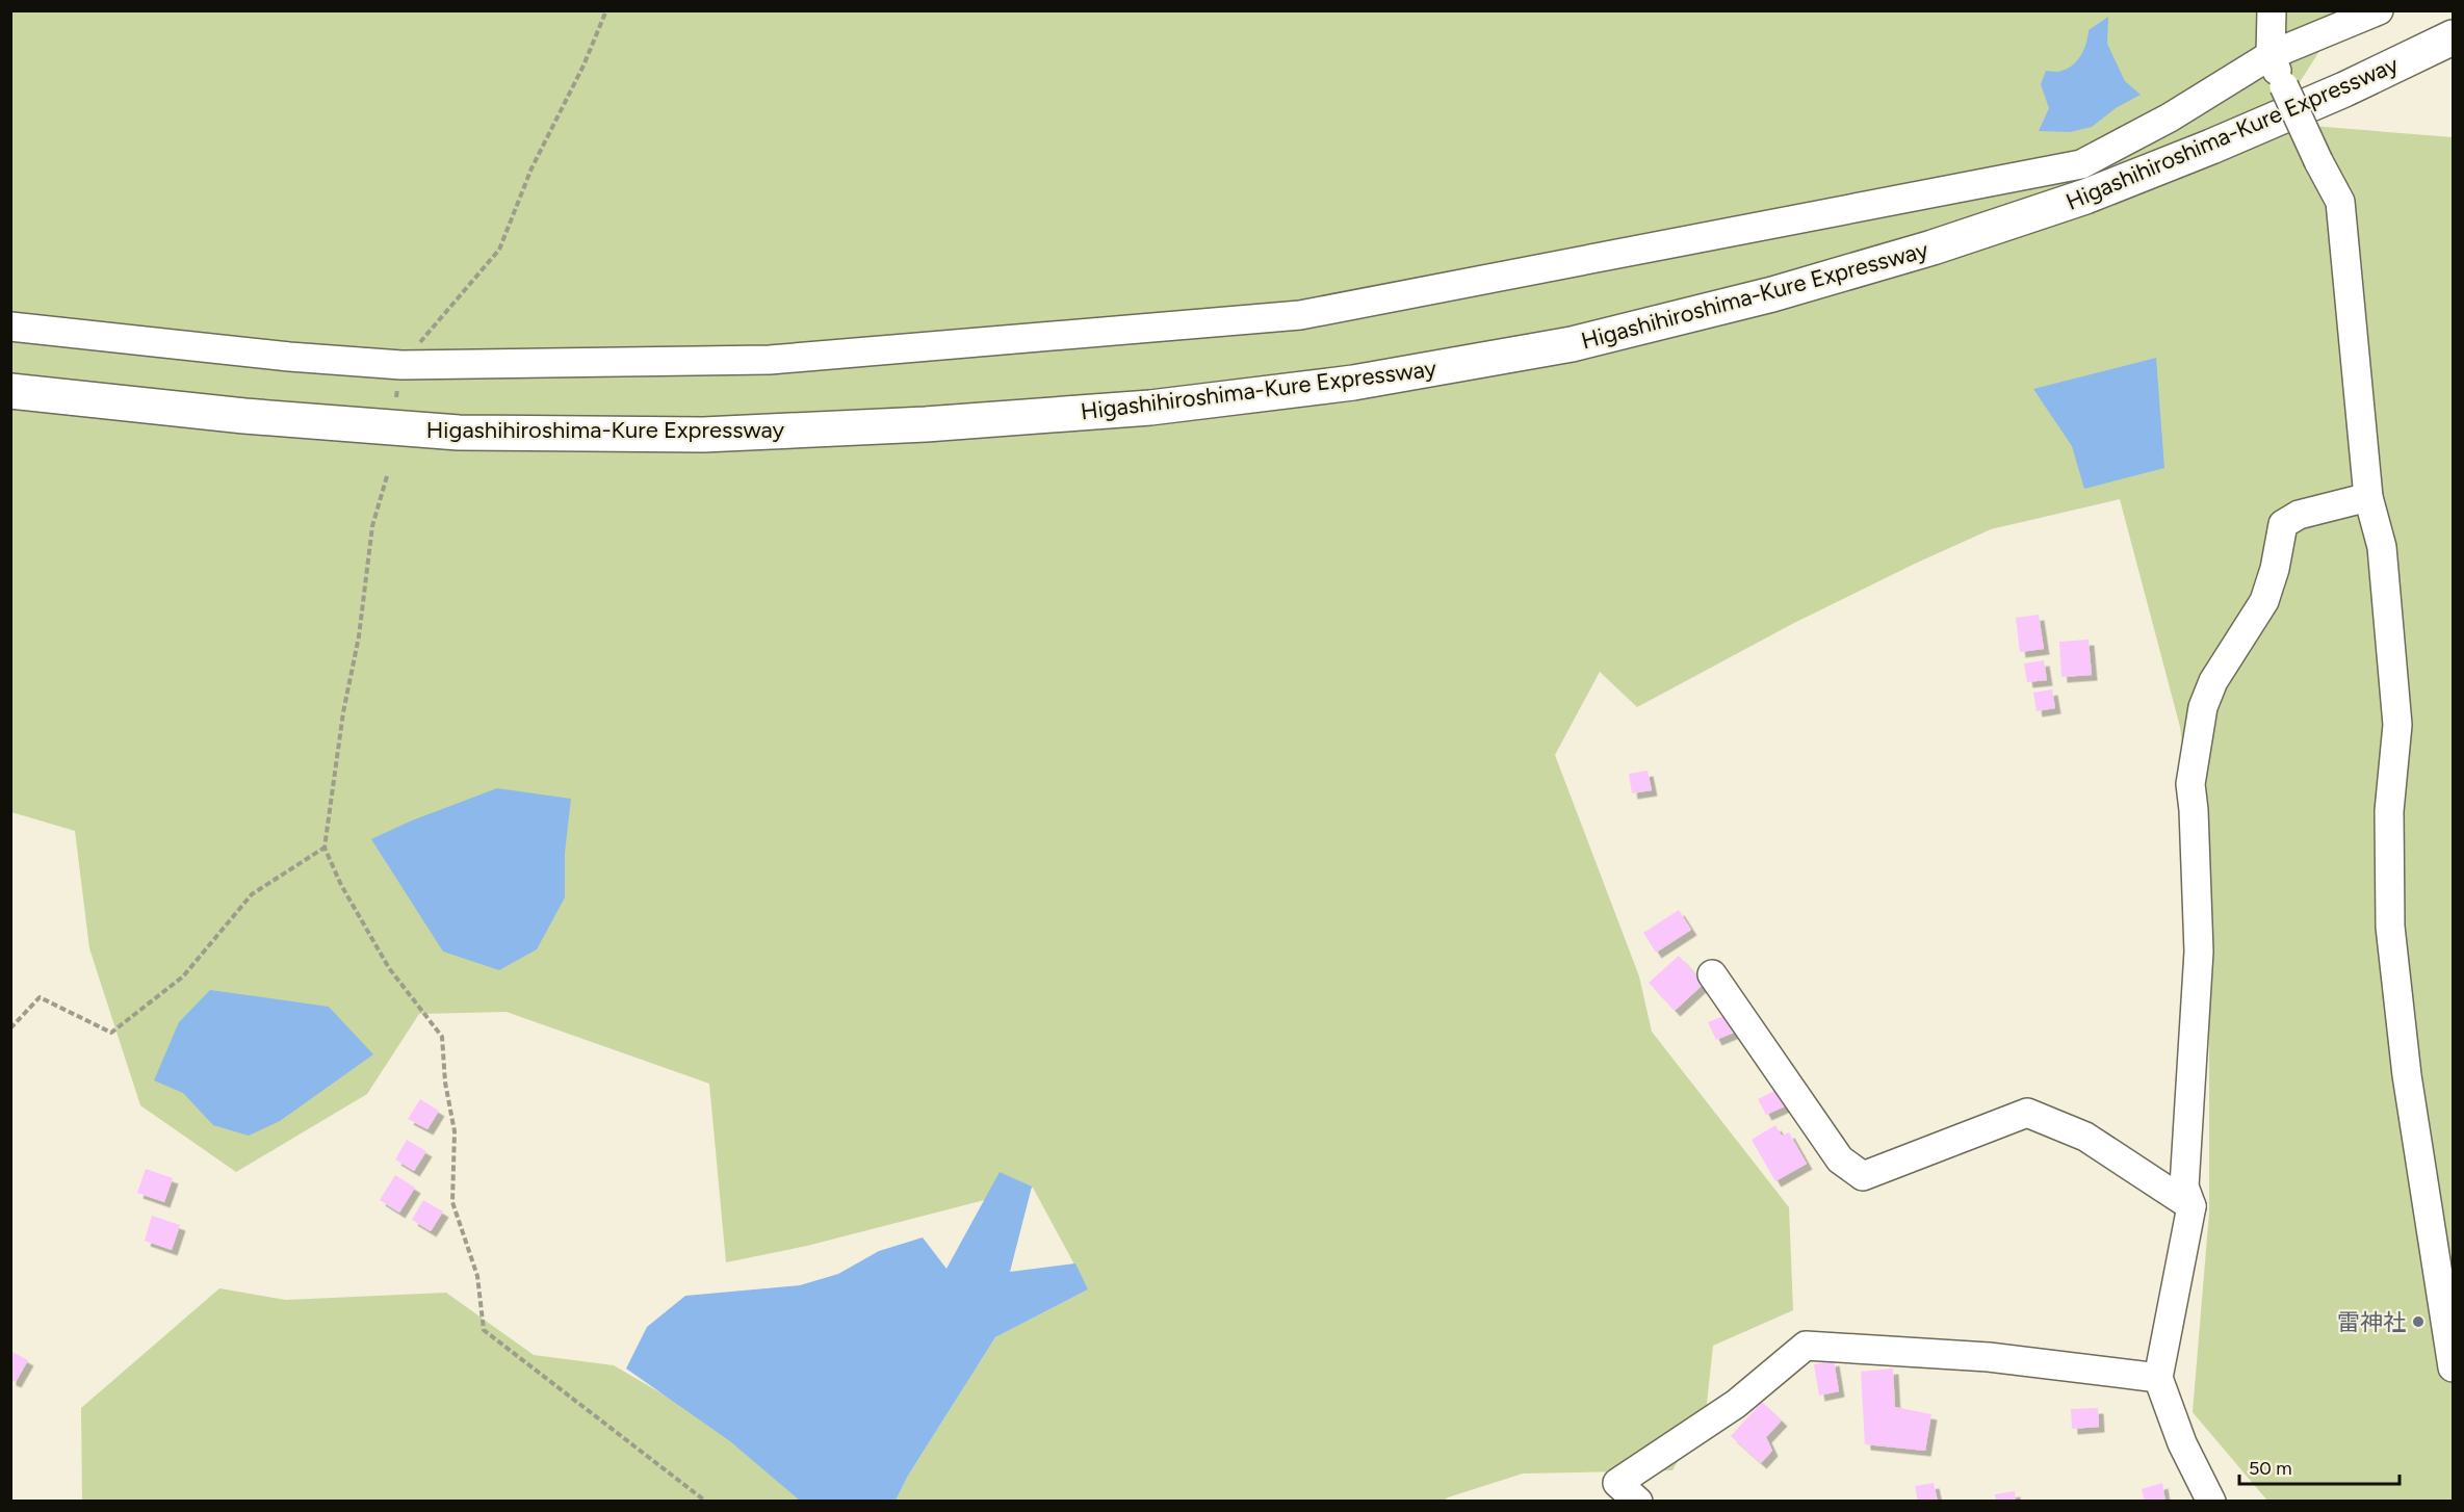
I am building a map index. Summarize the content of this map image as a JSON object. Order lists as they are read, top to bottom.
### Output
{
  "streets": {
    "highway": ["Higashihiroshima-Kure Expressway"]
  },
  "places": ["雷神社"],
  "scale_bar": "50 m"
}
